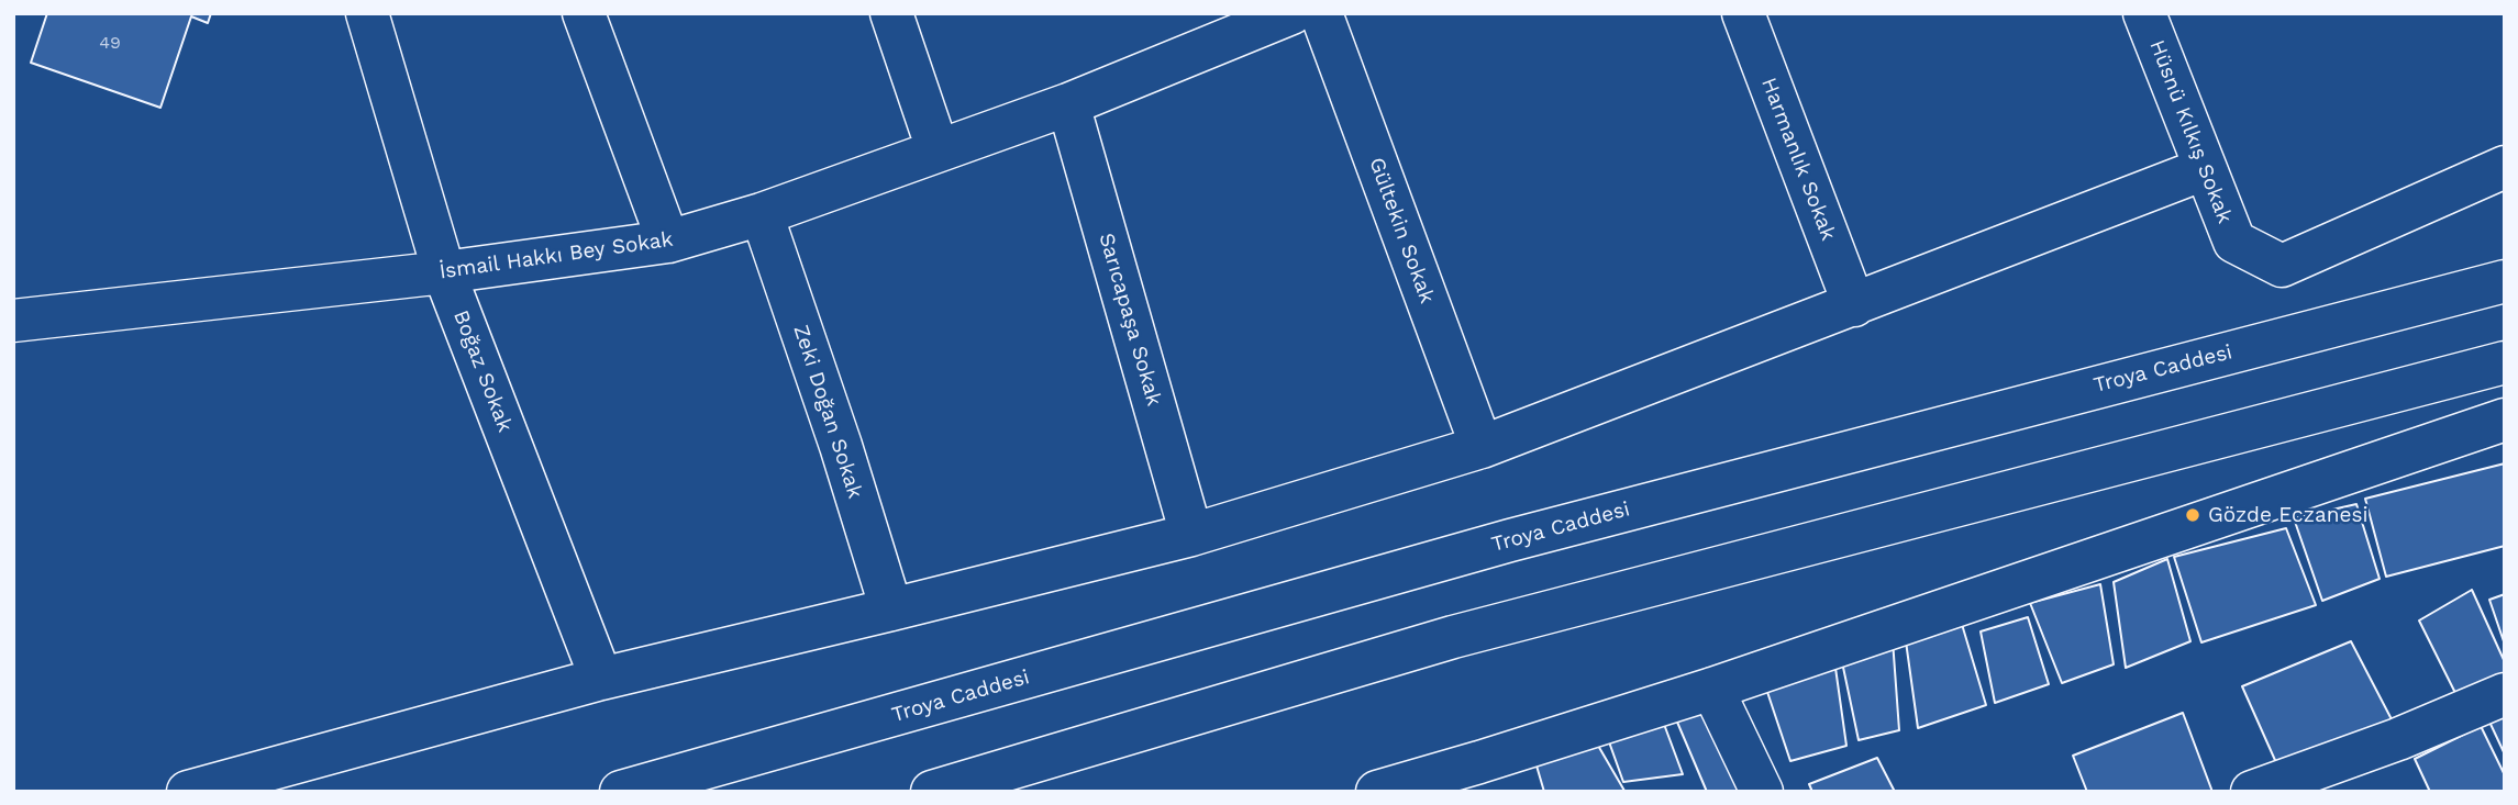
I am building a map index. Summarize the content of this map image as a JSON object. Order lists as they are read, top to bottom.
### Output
{
  "streets": {
    "street": [
      "Hüsnü Kılkış Sokak",
      "Harmanlık Sokak",
      "Gültekin Sokak",
      "İsmail Hakkı Bey Sokak",
      "Sarıcapaşa Sokak",
      "Troya Caddesi",
      "Boğaz Sokak",
      "Zeki Doğan Sokak"
    ]
  },
  "crossings": [
    ["İsmail Hakkı Bey Sokak", "Sarıcapaşa Sokak"],
    ["İsmail Hakkı Bey Sokak", "Boğaz Sokak"],
    ["İsmail Hakkı Bey Sokak", "Zeki Doğan Sokak"]
  ],
  "places": ["Gözde Eczanesi"],
  "house_numbers": ["49"]
}
